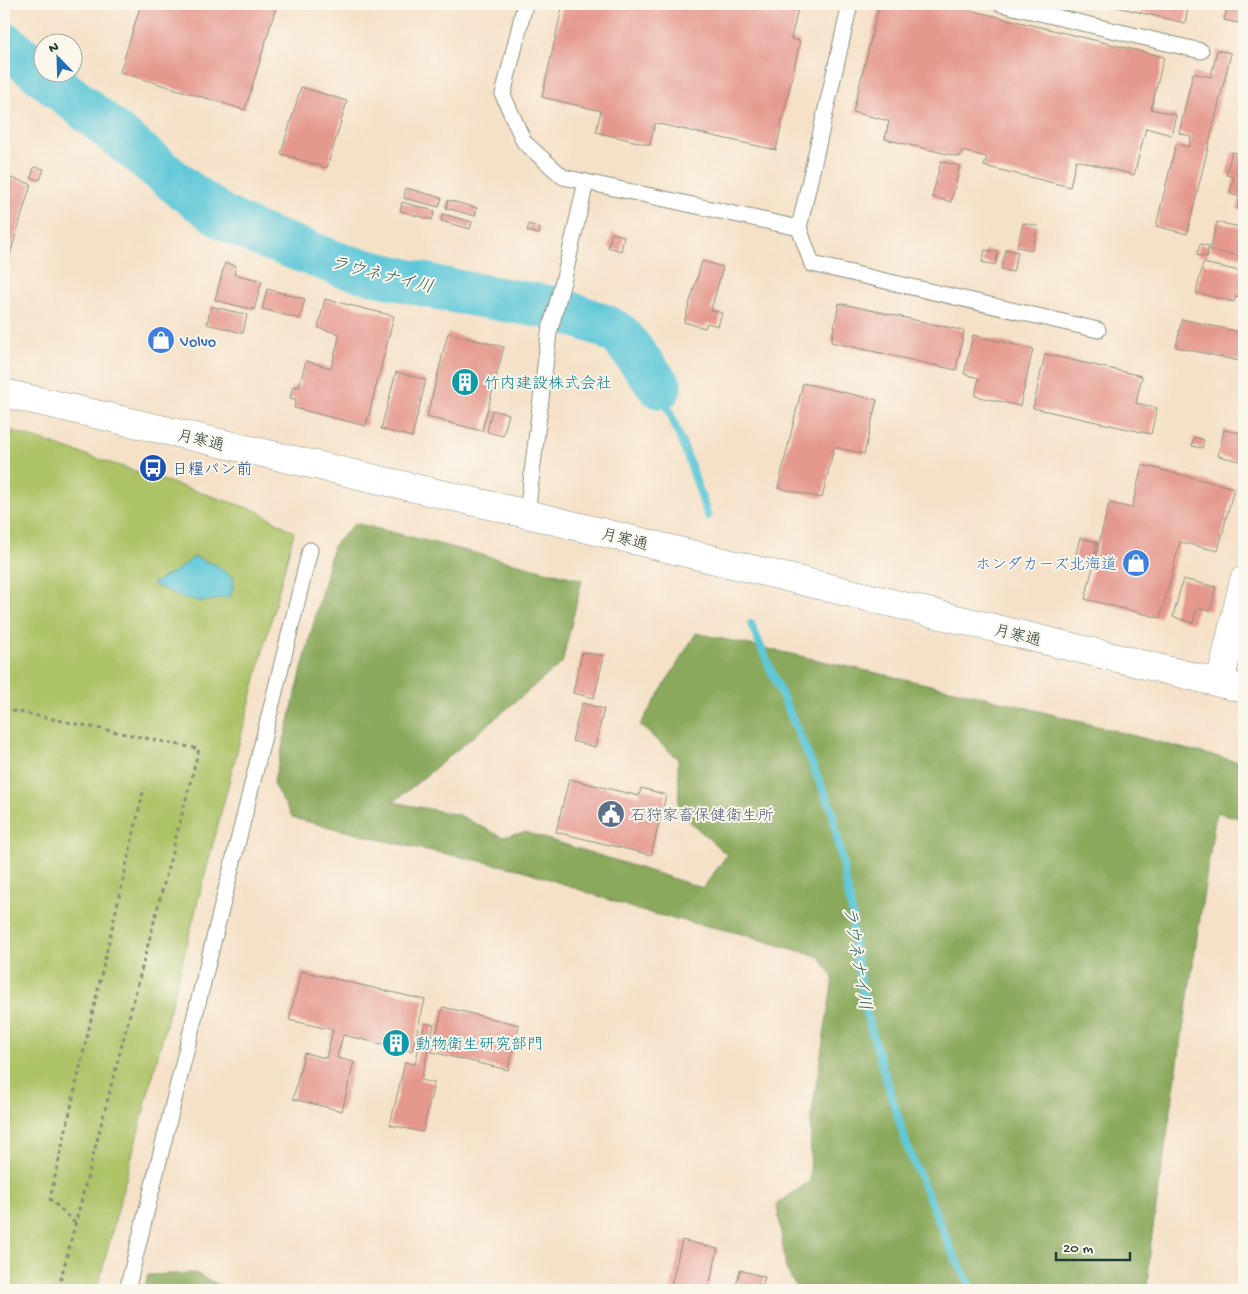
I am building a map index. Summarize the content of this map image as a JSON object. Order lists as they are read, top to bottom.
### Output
{
  "streets": {
    "main road": ["月寒通"]
  },
  "water": ["ラウネナイ川"],
  "places": {
    "shop": ["Volvo", "ホンダカーズ北海道"],
    "building": ["竹内建設株式会社", "動物衛生研究部門"],
    "bus stop": ["日糧パン前"],
    "public building": ["石狩家畜保健衛生所"]
  },
  "scale_bar": "20 m",
  "north": "top left"
}
